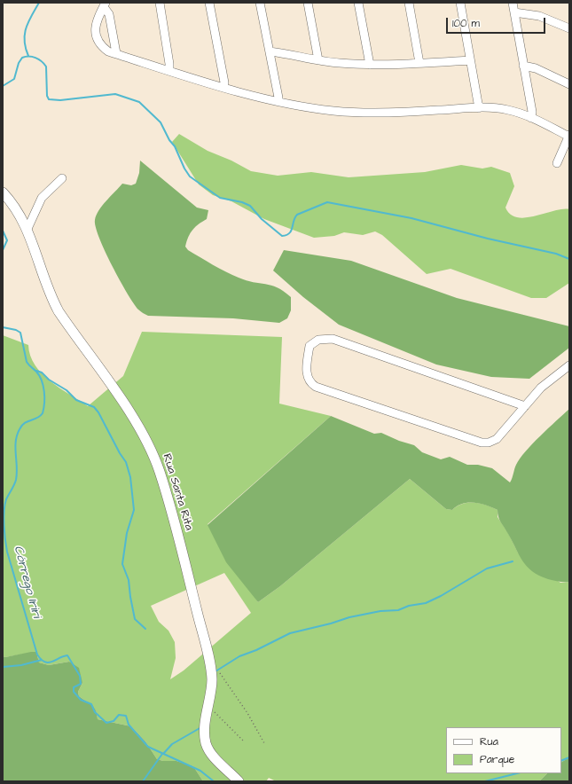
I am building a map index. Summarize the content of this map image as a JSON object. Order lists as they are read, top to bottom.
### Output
{
  "streets": {
    "street": ["Rua Santa Rita"]
  },
  "water": ["Córrego Iriri"],
  "legend": ["Rua", "Parque"],
  "scale_bar": "100 m"
}
